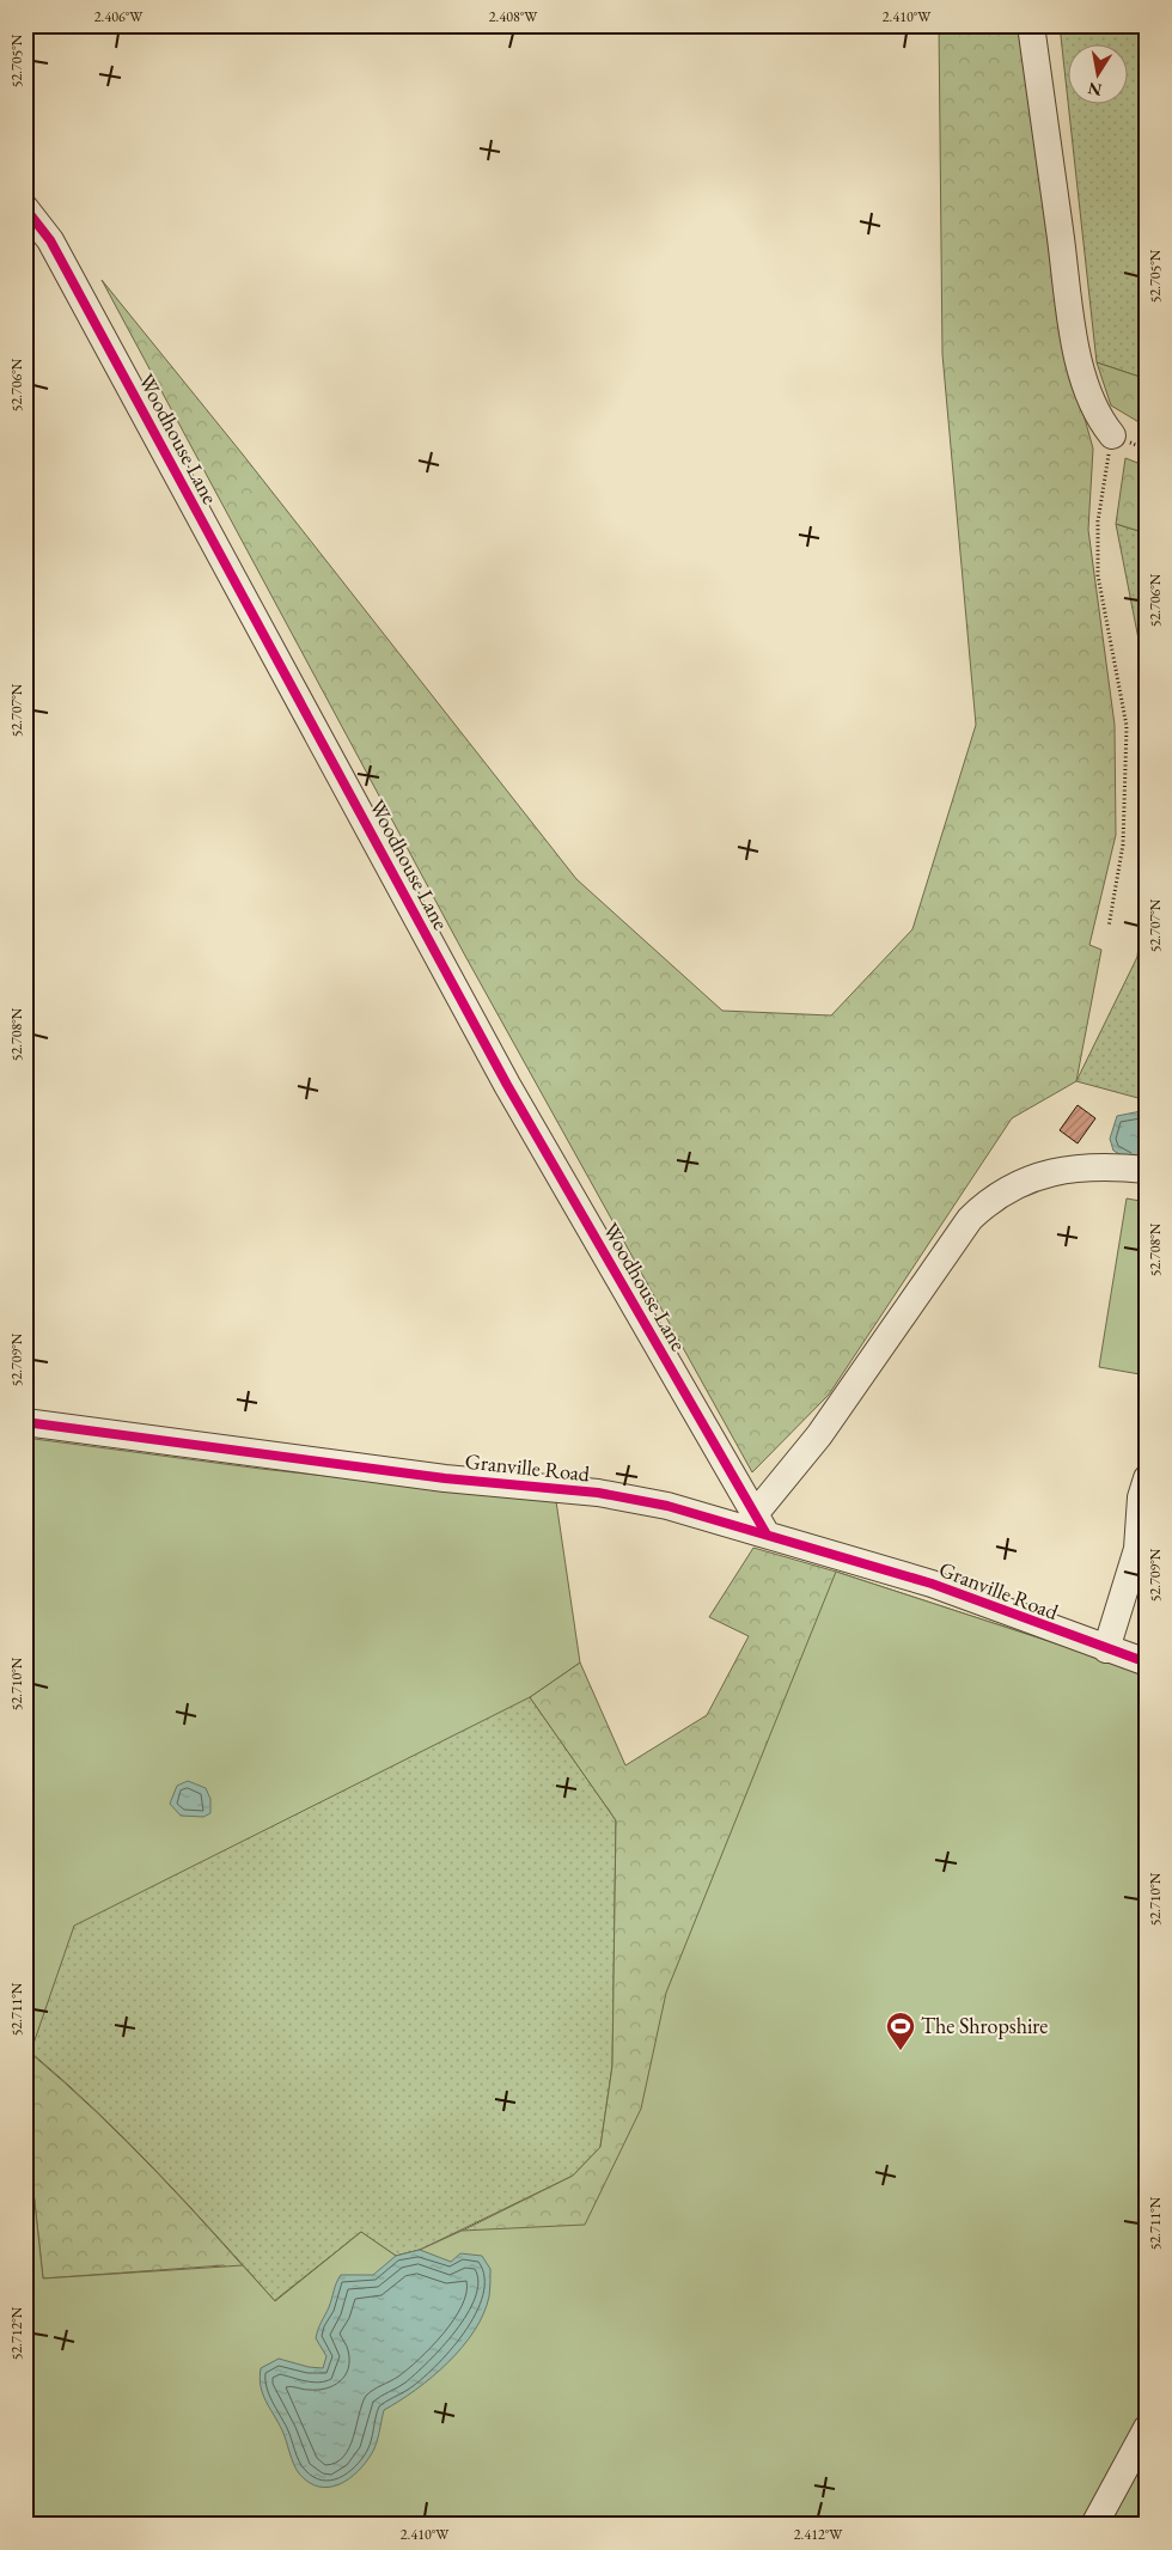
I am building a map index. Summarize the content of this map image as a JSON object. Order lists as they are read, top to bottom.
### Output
{
  "streets": {
    "street": ["Woodhouse Lane", "Granville Road"]
  },
  "crossings": [
    ["Woodhouse Lane", "Granville Road"]
  ],
  "places": {
    "sports": ["The Shropshire"]
  },
  "north": "bottom",
  "coordinates": [
    "2.406°W",
    "2.408°W",
    "2.410°W",
    "52.705°N",
    "52.706°N",
    "52.707°N",
    "52.708°N",
    "52.709°N",
    "52.710°N",
    "52.711°N",
    "52.712°N",
    "2.412°W"
  ]
}
